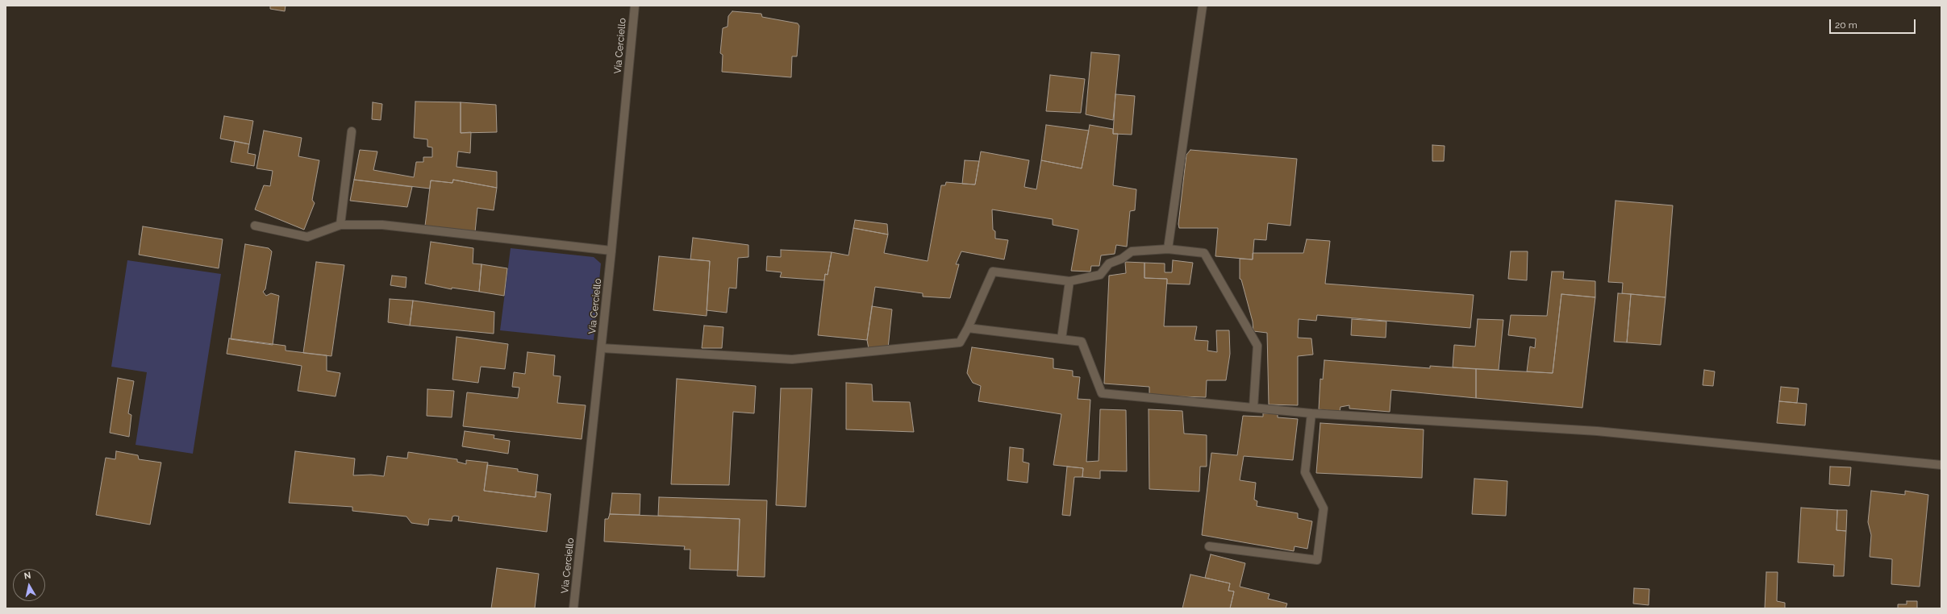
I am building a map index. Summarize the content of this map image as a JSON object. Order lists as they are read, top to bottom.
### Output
{
  "streets": {
    "street": ["Via Cerciello"]
  },
  "scale_bar": "20 m",
  "north": "top"
}
